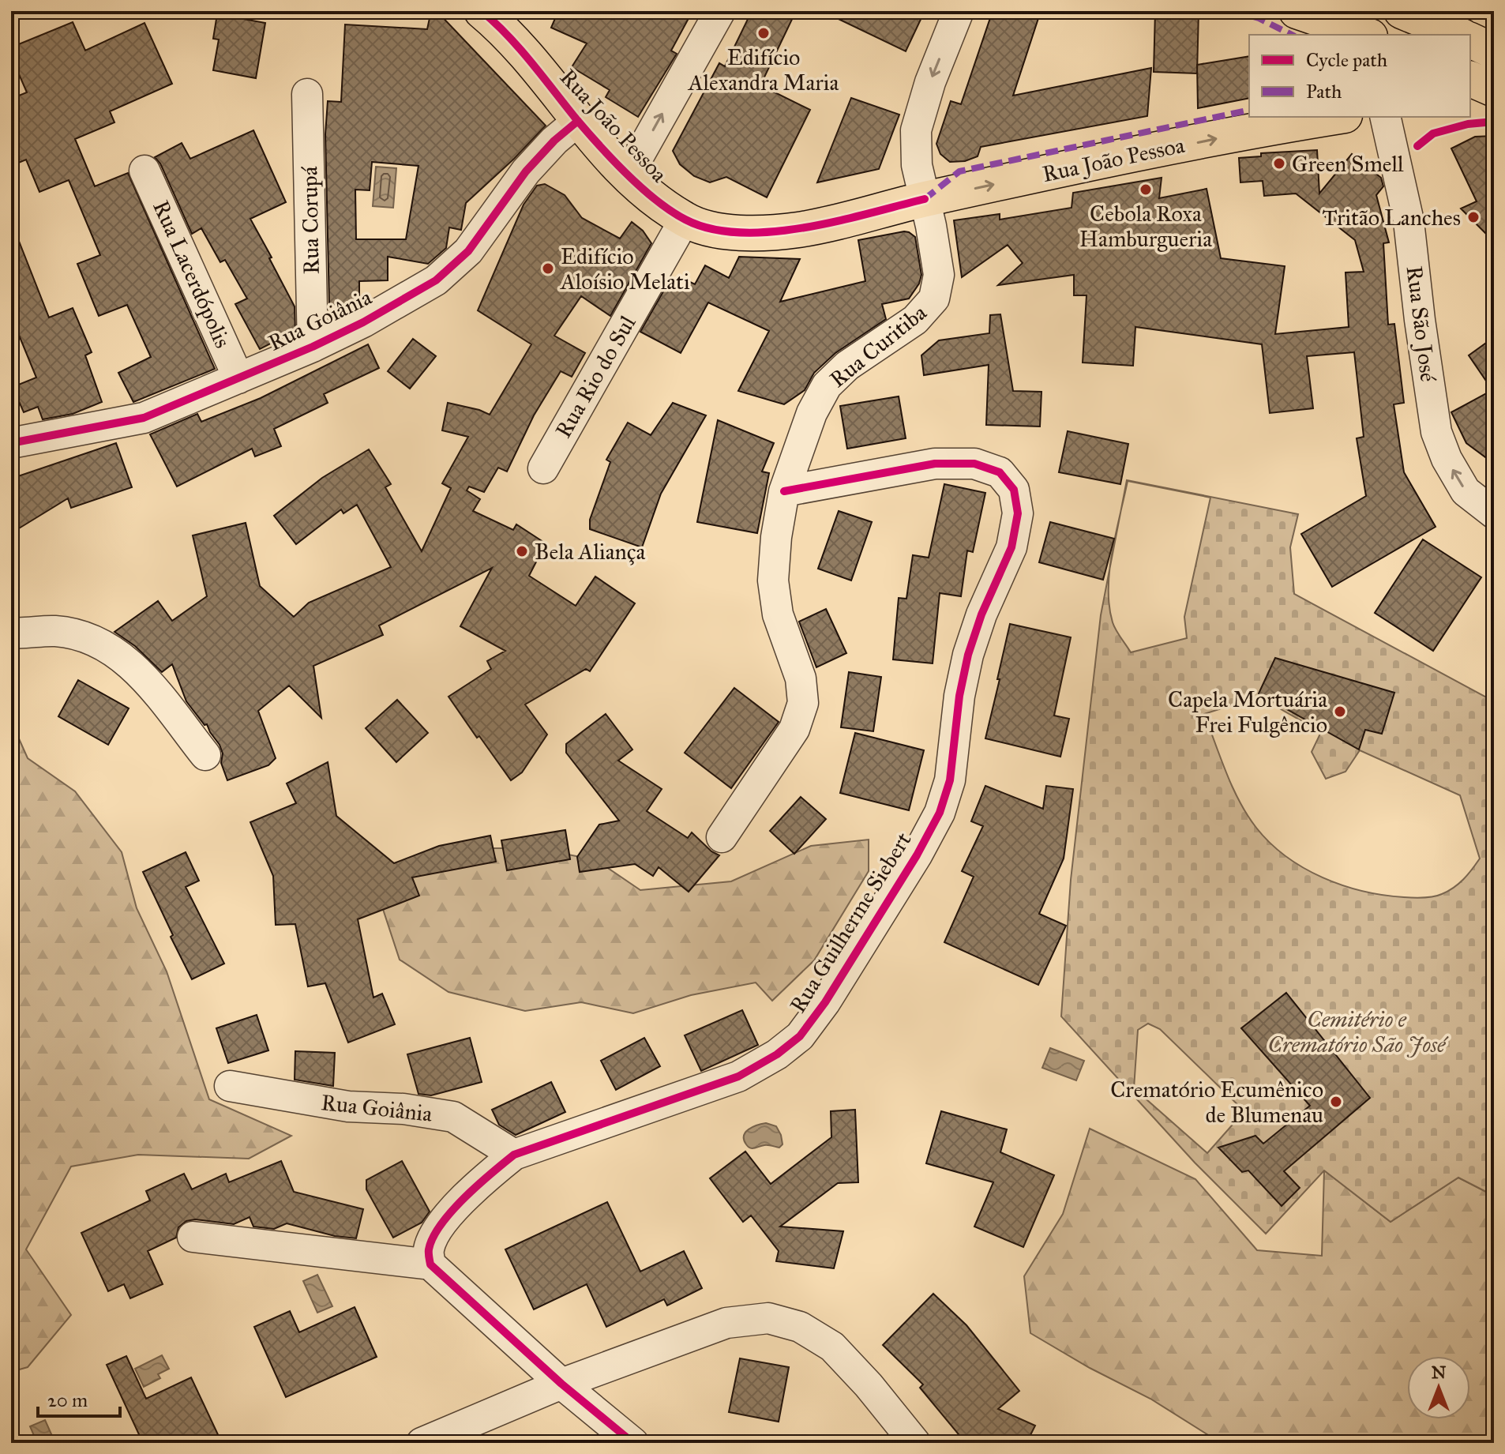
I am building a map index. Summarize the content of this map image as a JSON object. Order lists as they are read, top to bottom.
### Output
{
  "streets": {
    "main road": ["Rua João Pessoa"],
    "street": [
      "Rua Corupá",
      "Rua Lacerdópolis",
      "Rua Goiânia",
      "Rua São José",
      "Rua Curitiba",
      "Rua Rio do Sul",
      "Rua Guilherme Siebert"
    ]
  },
  "crossings": [
    ["Rua João Pessoa", "Rua Goiânia"],
    ["Rua João Pessoa", "Rua Curitiba"],
    ["Rua João Pessoa", "Rua Rio do Sul"],
    ["Rua Corupá", "Rua Goiânia"],
    ["Rua Lacerdópolis", "Rua Goiânia"],
    ["Rua Goiânia", "Rua Guilherme Siebert"],
    ["Rua Curitiba", "Rua Guilherme Siebert"]
  ],
  "one_way": ["Rua João Pessoa", "Rua São José"],
  "parks": ["Cemitério e Crematório São José"],
  "places": [
    "Edifício Alexandra Maria",
    "Green Smell",
    "Cebola Roxa Hamburgueria",
    "Tritão Lanches",
    "Edifício Aloísio Melati",
    "Bela Aliança",
    "Capela Mortuária Frei Fulgêncio",
    "Crematório Ecumênico de Blumenau"
  ],
  "legend": ["Cycle path", "Path"],
  "scale_bar": "20 m",
  "north": "top"
}
